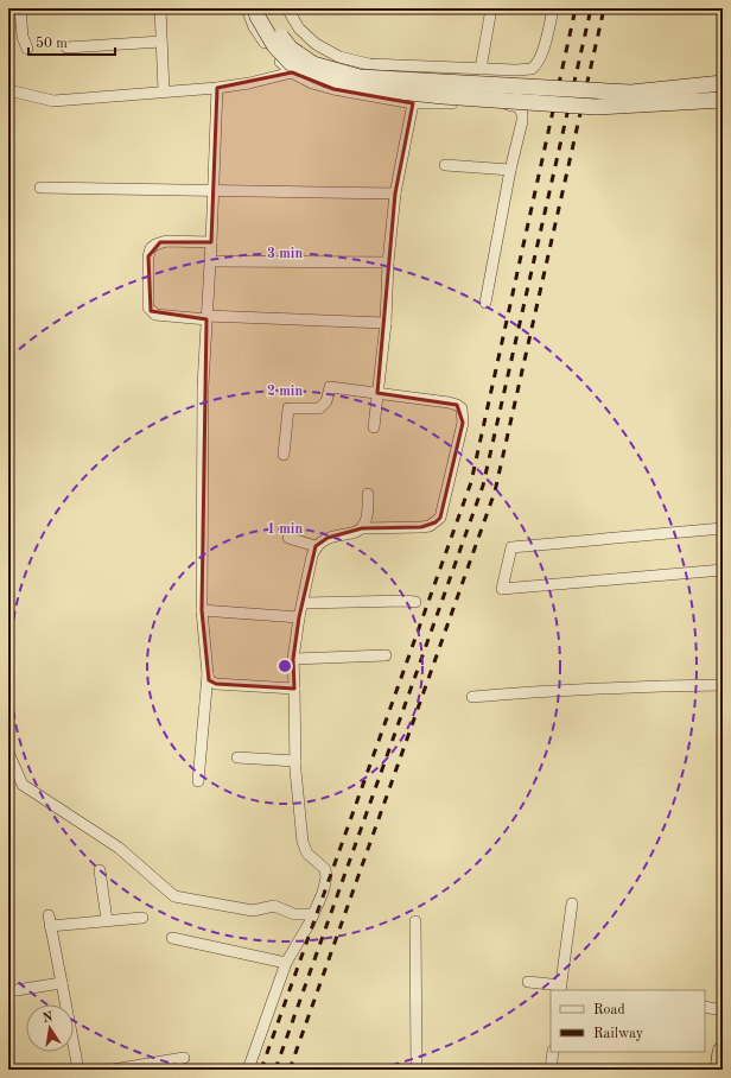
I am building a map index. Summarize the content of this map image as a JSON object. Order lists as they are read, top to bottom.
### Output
{
  "legend": ["Road", "Railway"],
  "scale_bar": "50 m",
  "north": "top",
  "rings": ["3 min", "2 min", "1 min"]
}
